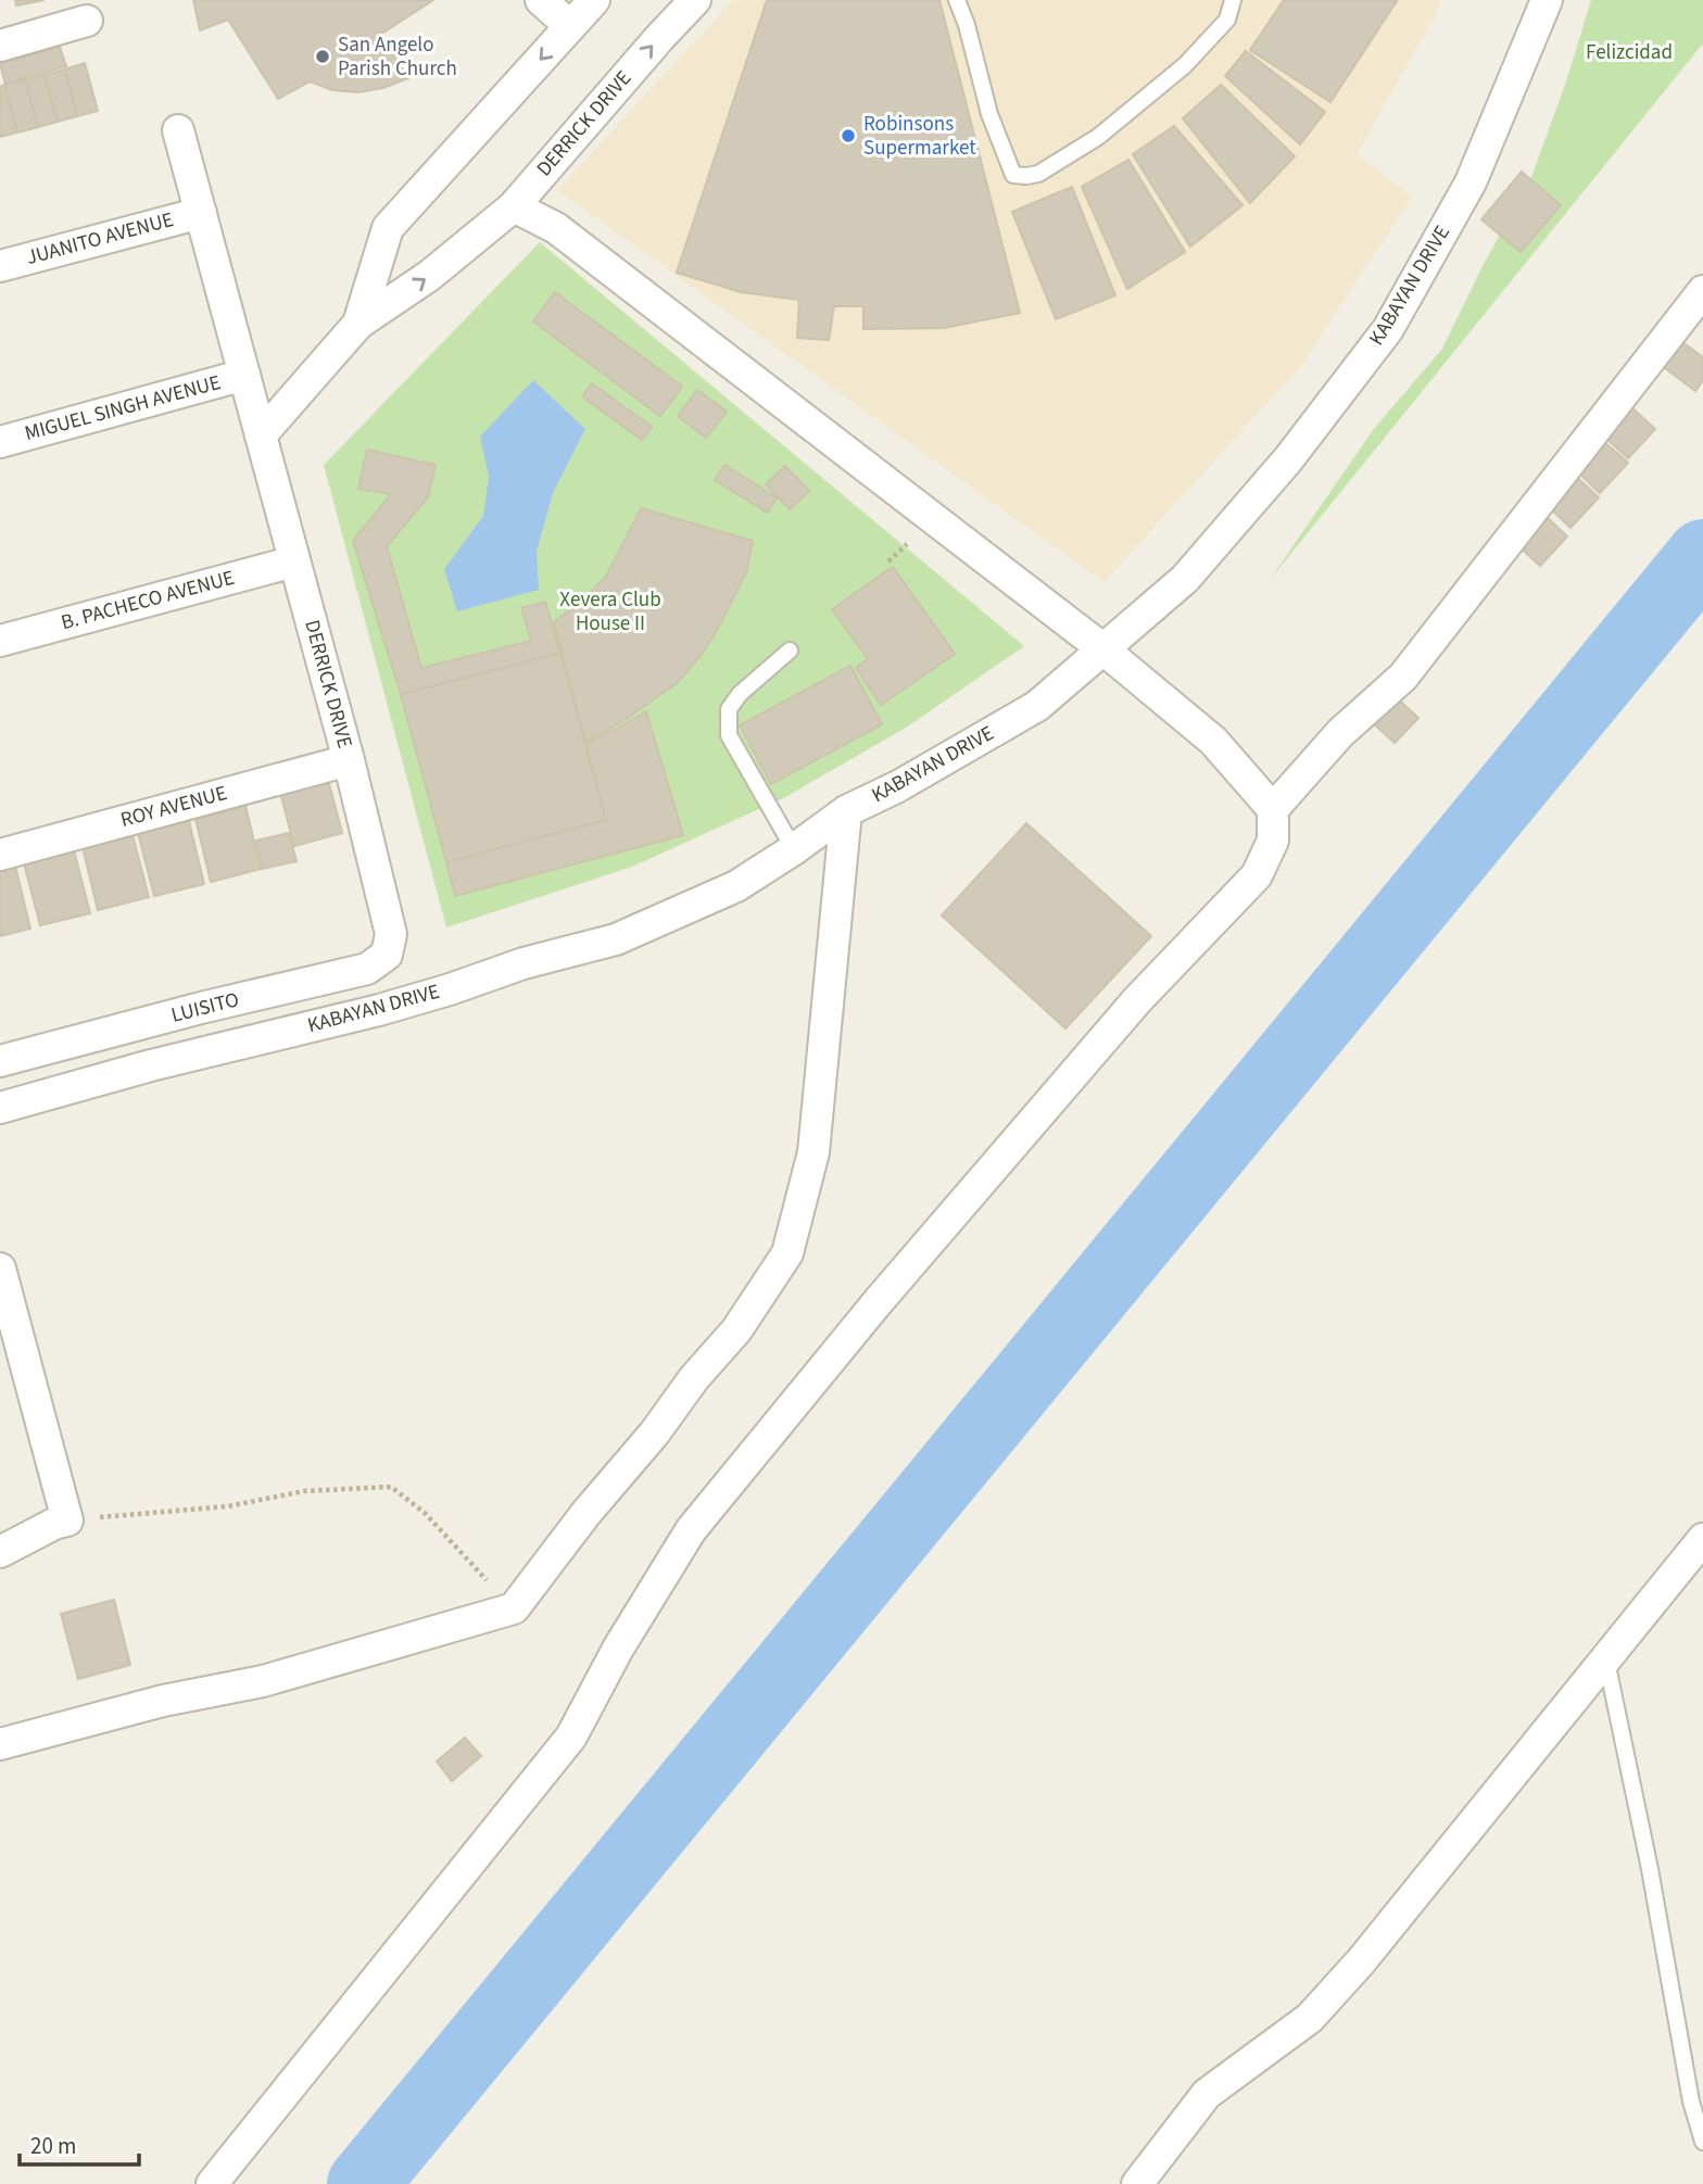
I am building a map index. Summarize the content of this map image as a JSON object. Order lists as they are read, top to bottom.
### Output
{
  "streets": {
    "street": [
      "DERRICK DRIVE",
      "JUANITO AVENUE",
      "KABAYAN DRIVE",
      "MIGUEL SINGH AVENUE",
      "B. PACHECO AVENUE",
      "ROY AVENUE",
      "LUISITO"
    ]
  },
  "crossings": [
    ["DERRICK DRIVE", "JUANITO AVENUE"],
    ["DERRICK DRIVE", "MIGUEL SINGH AVENUE"],
    ["DERRICK DRIVE", "B. PACHECO AVENUE"],
    ["DERRICK DRIVE", "ROY AVENUE"],
    ["DERRICK DRIVE", "LUISITO"]
  ],
  "parks": ["Felizcidad", "Xevera Club House II"],
  "places": ["San Angelo Parish Church", "Robinsons Supermarket"],
  "scale_bar": "20 m"
}
